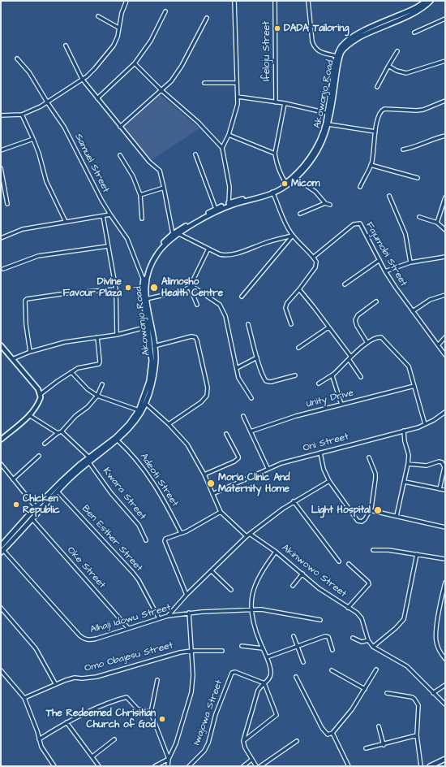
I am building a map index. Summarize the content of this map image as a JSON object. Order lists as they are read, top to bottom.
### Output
{
  "streets": {
    "main road": ["Akowonjo Road"],
    "street": [
      "Ifeloju Street",
      "Samuel Street",
      "Fajumobi Street",
      "Unity Drive",
      "Oni Street",
      "Adeoti Street",
      "Kwara Street",
      "Ben Esther Street",
      "Oke Street",
      "Akinwowo Street",
      "Alhaji Idowu Street",
      "Omo Obajesu Street",
      "Iwajowa Street"
    ]
  },
  "crossings": [
    ["Akowonjo Road", "Samuel Street"],
    ["Akowonjo Road", "Adeoti Street"],
    ["Akowonjo Road", "Kwara Street"],
    ["Akowonjo Road", "Ben Esther Street"],
    ["Akowonjo Road", "Oke Street"],
    ["Akowonjo Road", "Alhaji Idowu Street"],
    ["Ben Esther Street", "Alhaji Idowu Street"],
    ["Oke Street", "Alhaji Idowu Street"]
  ],
  "places": [
    "DADA Tailoring",
    "Micom",
    "Divine Favour Plaza",
    "Alimosho Health Centre",
    "Moria Clinic And Maternity Home",
    "Chicken Republic",
    "Light Hospital",
    "The Redeemed Chrisitian Church of God"
  ]
}
